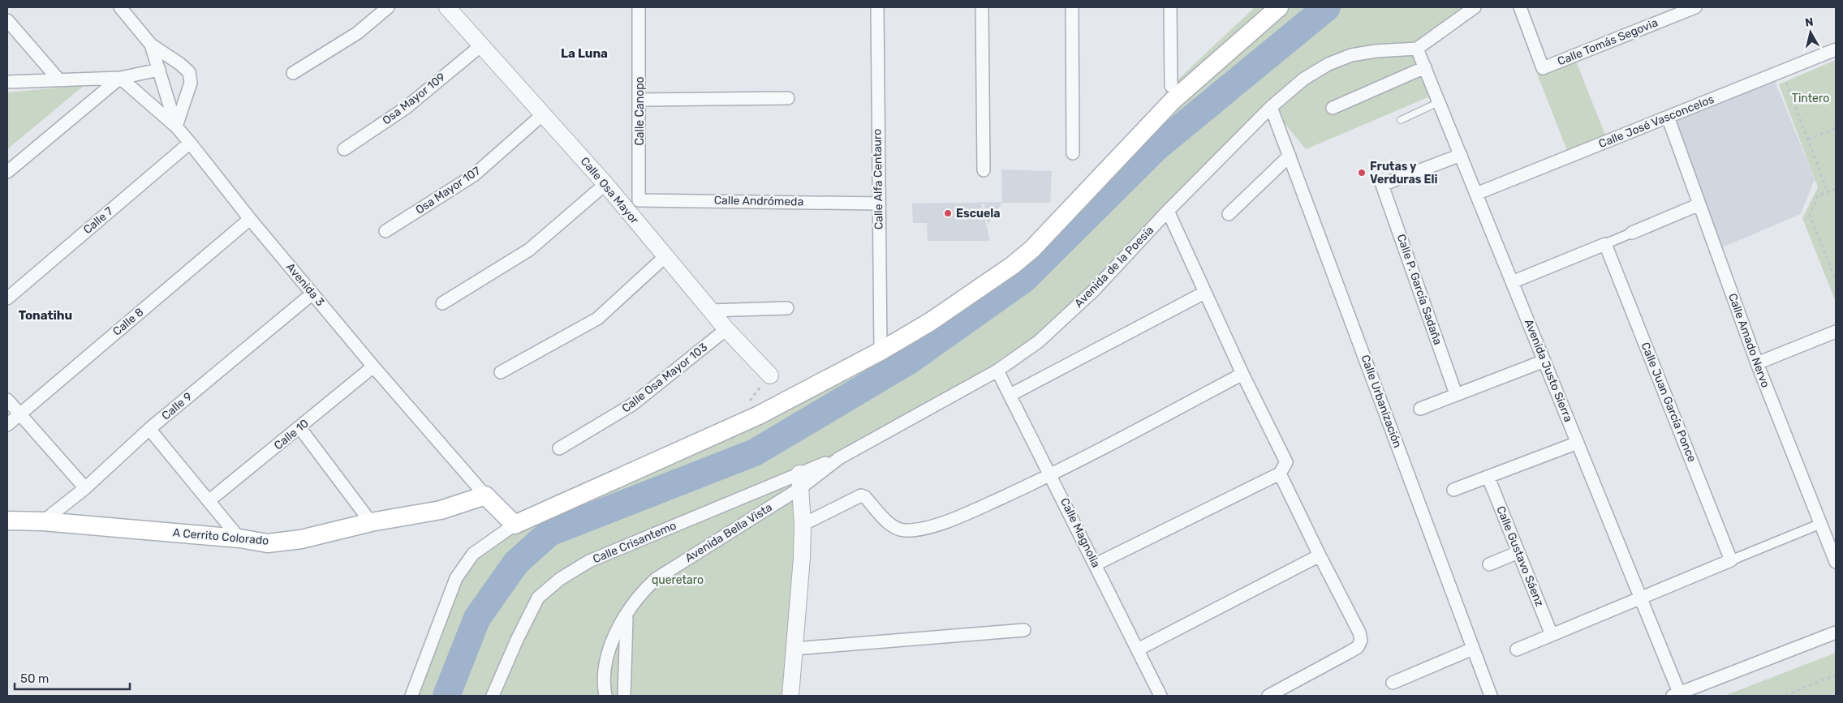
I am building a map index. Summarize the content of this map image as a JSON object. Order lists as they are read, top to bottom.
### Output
{
  "streets": {
    "main road": ["A Cerrito Colorado"],
    "street": [
      "Calle Tomás Segovia",
      "Osa Mayor 109",
      "Calle Canopo",
      "Calle José Vasconcelos",
      "Calle Alfa Centauro",
      "Osa Mayor 107",
      "Calle Osa Mayor",
      "Calle Andrómeda",
      "Calle 7",
      "Avenida de la Poesía",
      "Avenida 3",
      "Calle P. García Sadaña",
      "Calle 8",
      "Calle Amado Nervo",
      "Avenida Justo Sierra",
      "Calle Osa Mayor 103",
      "Calle Urbanización",
      "Calle Juan García Ponce",
      "Calle 9",
      "Calle 10",
      "Avenida Bella Vista",
      "Calle Magnolia",
      "Calle Crisantemo",
      "Calle Gustavo Sáenz"
    ]
  },
  "crossings": [
    ["Osa Mayor 109", "Calle Osa Mayor"],
    ["Calle Canopo", "Calle Osa Mayor"],
    ["Calle Canopo", "Calle Andrómeda"],
    ["Calle José Vasconcelos", "Calle Amado Nervo"],
    ["Calle José Vasconcelos", "Avenida Justo Sierra"],
    ["Calle Alfa Centauro", "Calle Andrómeda"],
    ["Osa Mayor 107", "Calle Osa Mayor"],
    ["Calle Osa Mayor", "Calle Andrómeda"],
    ["Calle Osa Mayor", "Calle Osa Mayor 103"],
    ["Calle 7", "Avenida 3"],
    ["Avenida de la Poesía", "Avenida Justo Sierra"],
    ["Avenida de la Poesía", "Calle Urbanización"],
    ["Avenida de la Poesía", "Avenida Bella Vista"],
    ["Avenida de la Poesía", "Calle Magnolia"],
    ["Avenida de la Poesía", "Calle Crisantemo"],
    ["Avenida 3", "Calle 8"],
    ["Avenida 3", "Calle 9"],
    ["Avenida 3", "Calle 10"],
    ["Avenida 3", "A Cerrito Colorado"],
    ["Calle P. García Sadaña", "Avenida Justo Sierra"],
    ["Calle 9", "A Cerrito Colorado"],
    ["Avenida Bella Vista", "Calle Crisantemo"]
  ],
  "districts": ["La Luna", "Tonatihu"],
  "parks": ["Tintero", "queretaro"],
  "places": ["Frutas y Verduras Eli", "Escuela"],
  "scale_bar": "50 m",
  "north": "top"
}
